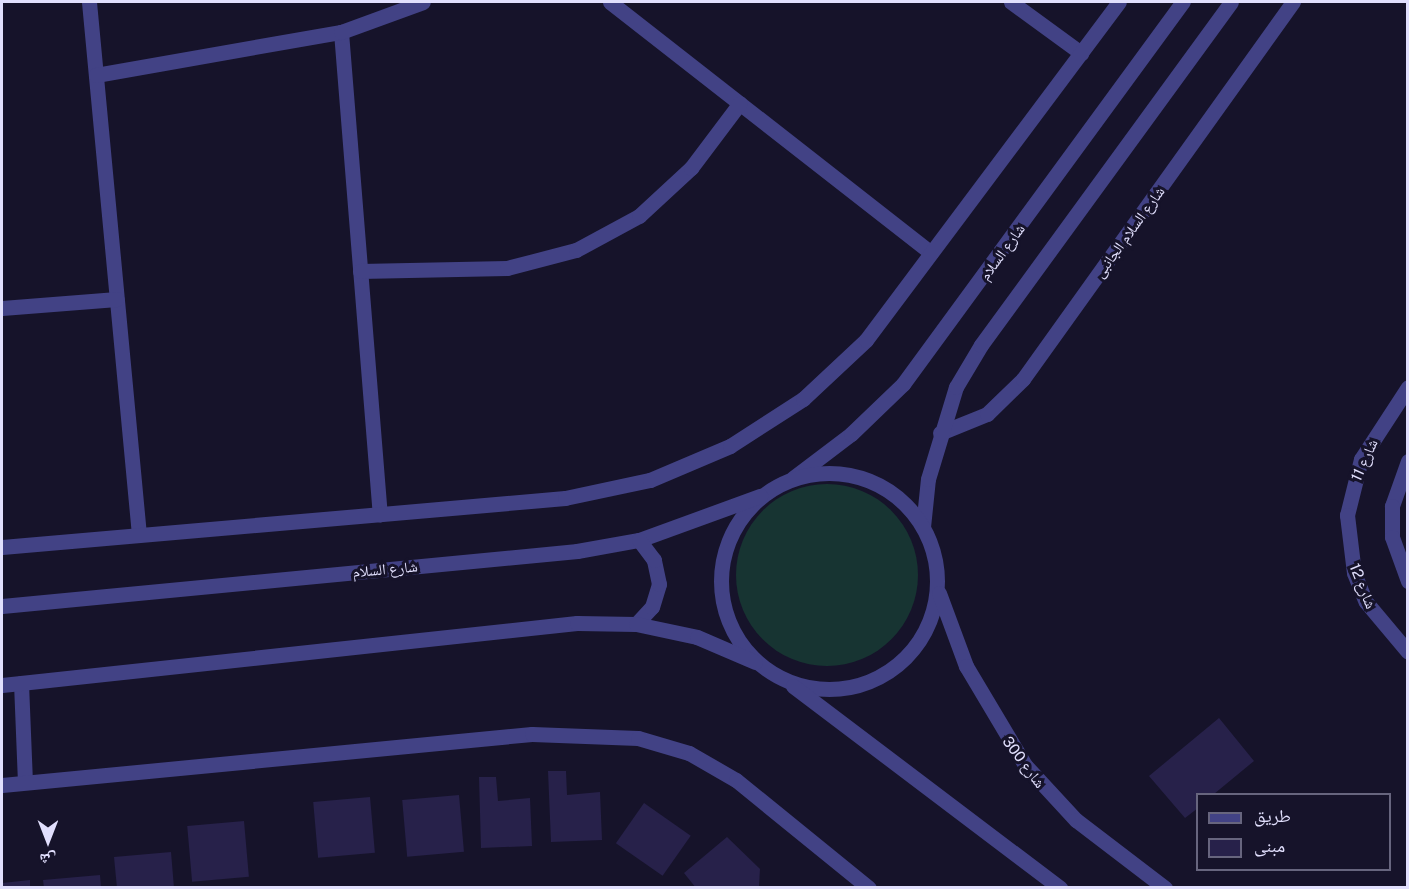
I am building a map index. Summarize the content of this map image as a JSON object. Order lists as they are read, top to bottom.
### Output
{
  "streets": {
    "street": [
      "شارع السلام الجانبى",
      "شارع السلام",
      "شارع 11",
      "شارع 12",
      "شارع 300"
    ]
  },
  "crossings": [
    ["شارع 11", "شارع 12"]
  ],
  "legend": ["طريق", "مبنى"],
  "north": "bottom"
}
